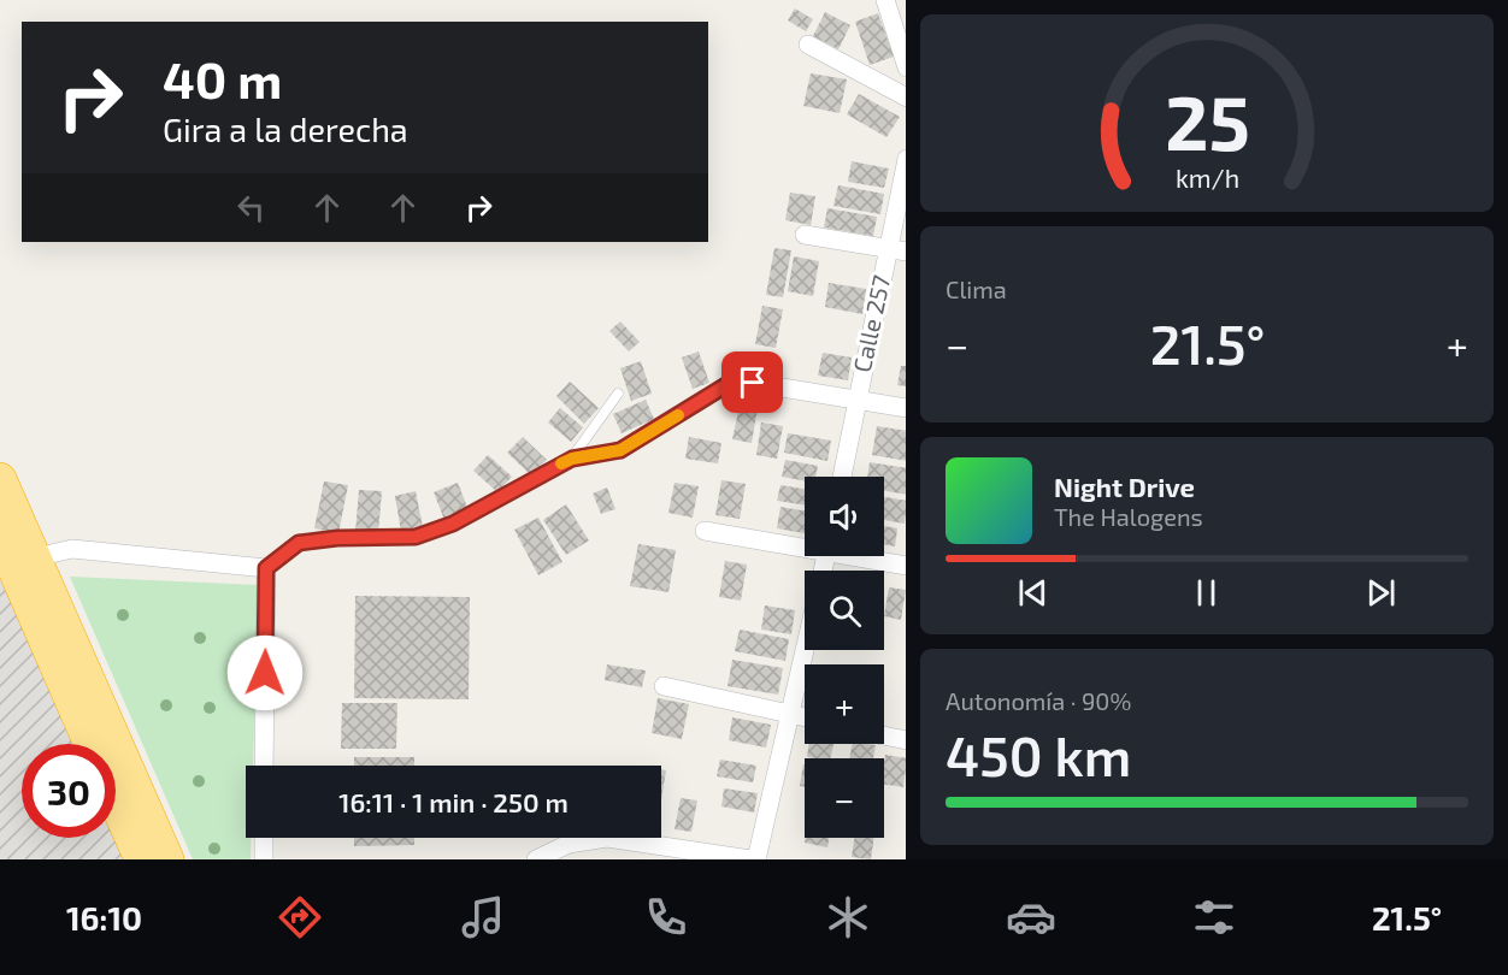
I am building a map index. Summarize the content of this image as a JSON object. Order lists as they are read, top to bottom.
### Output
{
  "streets": {
    "street": ["Calle 257"]
  },
  "page": {
    "turn": ["40 m", "Gira a la derecha"],
    "tile": [
      "Clima",
      ["Autonomía · 90%", "450 km"]
    ],
    "heat": ["−", "21.5°", "+"],
    "song": ["Night Drive", "The Halogens"],
    "map_buttons": ["+", "−"],
    "limit": "30",
    "trip": "16:11 · 1 min · 250 m",
    "tabs": ["16:10", "21.5°"],
    "gauge": ["25", "km/h"]
  }
}
